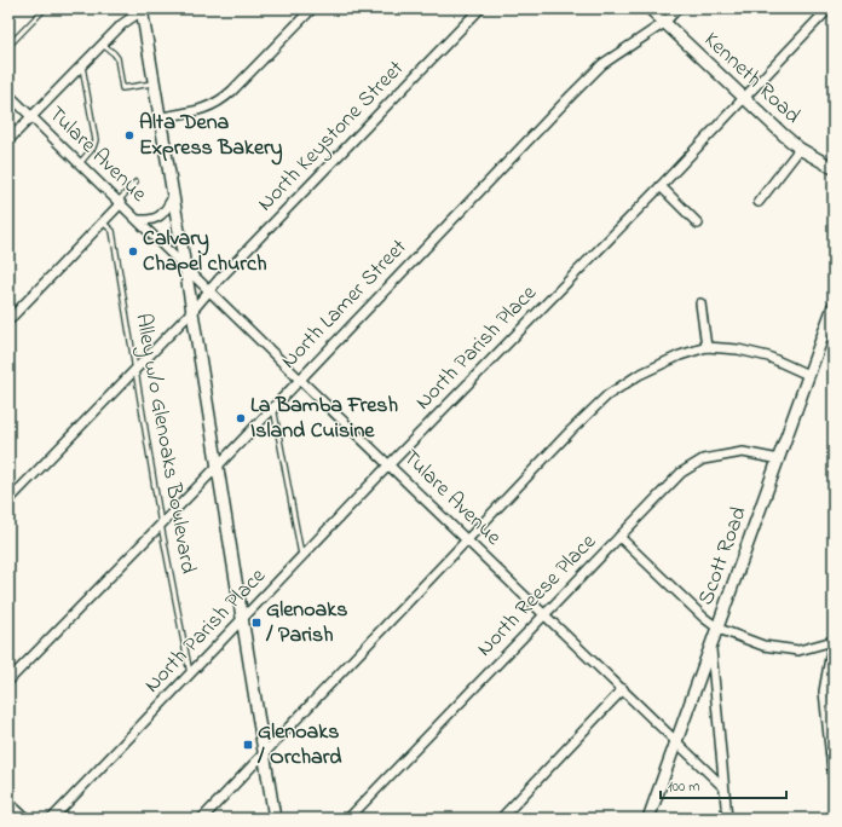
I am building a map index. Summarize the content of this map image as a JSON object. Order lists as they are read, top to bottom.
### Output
{
  "streets": {
    "main road": ["Kenneth Road", "Scott Road"],
    "street": [
      "North Keystone Street",
      "Tulare Avenue",
      "North Lamer Street",
      "North Parish Place",
      "North Reese Place"
    ],
    "lane": ["Alley w/o Glenoaks Boulevard"]
  },
  "crossings": [
    ["Kenneth Road", "North Lamer Street"],
    ["Kenneth Road", "North Parish Place"],
    ["North Keystone Street", "Tulare Avenue"],
    ["North Keystone Street", "Alley w/o Glenoaks Boulevard"],
    ["Tulare Avenue", "North Lamer Street"],
    ["Tulare Avenue", "North Parish Place"],
    ["Tulare Avenue", "Scott Road"],
    ["Tulare Avenue", "North Reese Place"],
    ["North Lamer Street", "Alley w/o Glenoaks Boulevard"],
    ["North Parish Place", "Alley w/o Glenoaks Boulevard"],
    ["Scott Road", "North Reese Place"]
  ],
  "places": {
    "other": ["Alta Dena Express Bakery", "Calvary Chapel church", "La Bamba Fresh Island Cuisine"],
    "transit": ["Glenoaks / Parish", "Glenoaks / Orchard"]
  },
  "scale_bar": "100 m"
}
